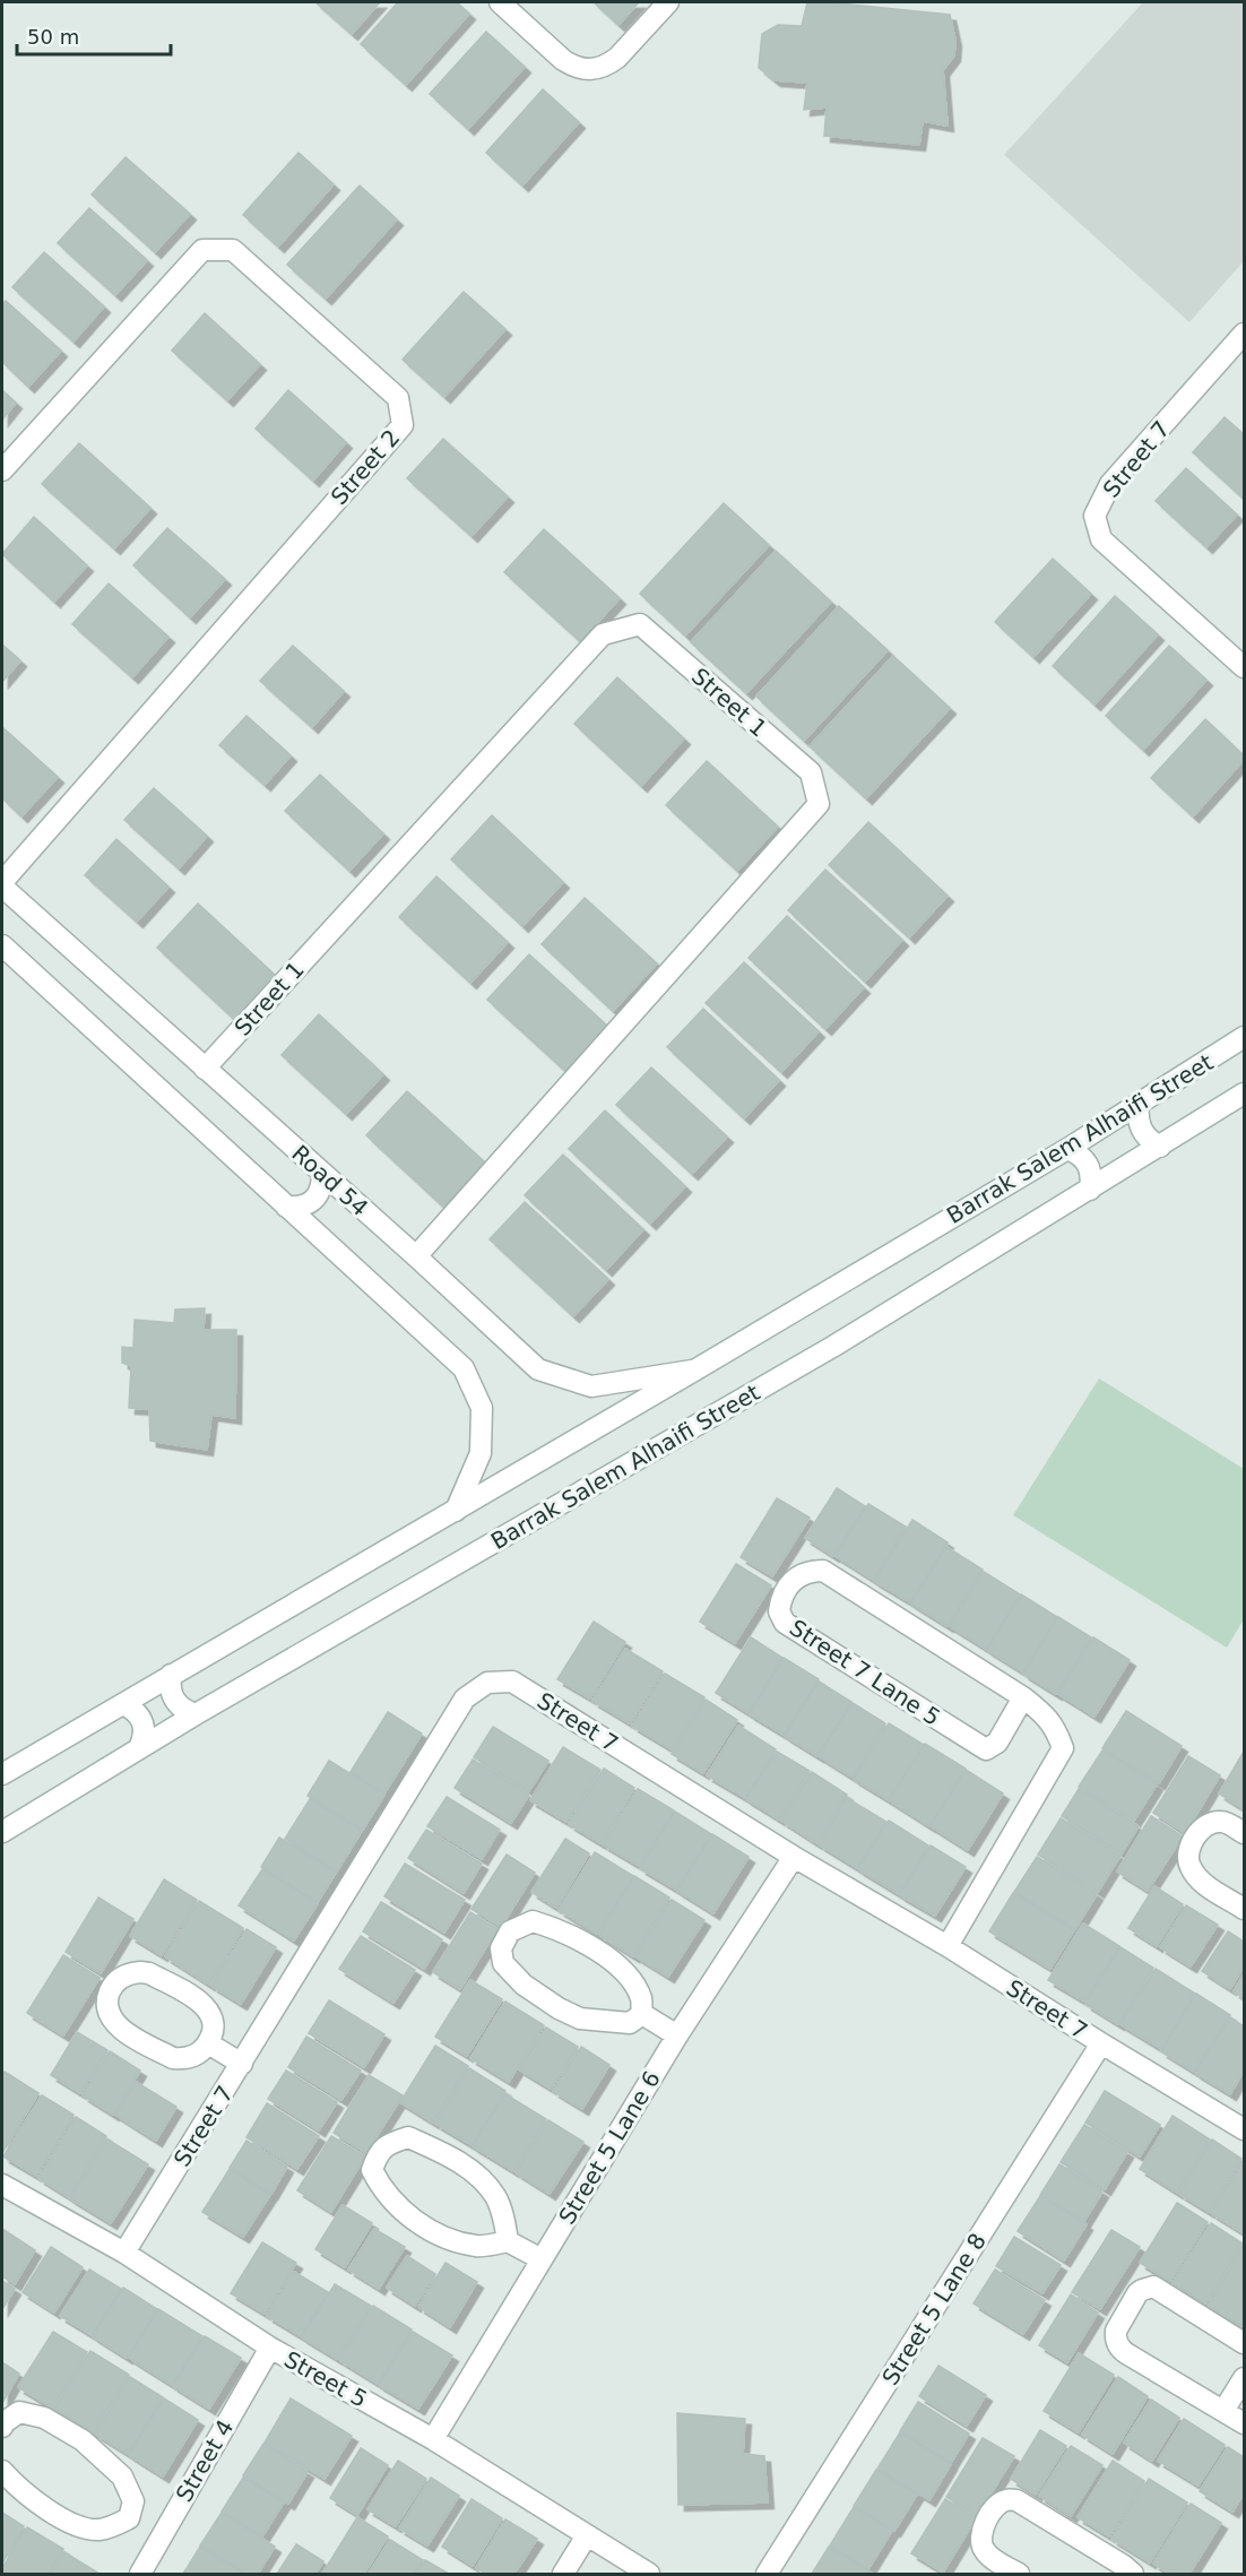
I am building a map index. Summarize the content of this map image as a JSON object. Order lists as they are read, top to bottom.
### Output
{
  "streets": {
    "street": [
      "Street 7",
      "Street 2",
      "Street 1",
      "Barrak Salem Alhaifi Street",
      "Road 54",
      "Street 7 Lane 5",
      "Street 5 Lane 6",
      "Street 5 Lane 8",
      "Street 5",
      "Street 4"
    ]
  },
  "crossings": [
    ["Street 7", "Street 7 Lane 5"],
    ["Street 7", "Street 5 Lane 6"],
    ["Street 7", "Street 5 Lane 8"],
    ["Street 7", "Street 5"],
    ["Street 2", "Road 54"],
    ["Street 1", "Road 54"],
    ["Barrak Salem Alhaifi Street", "Road 54"],
    ["Street 5 Lane 6", "Street 5"],
    ["Street 5", "Street 4"]
  ],
  "scale_bar": "50 m"
}
